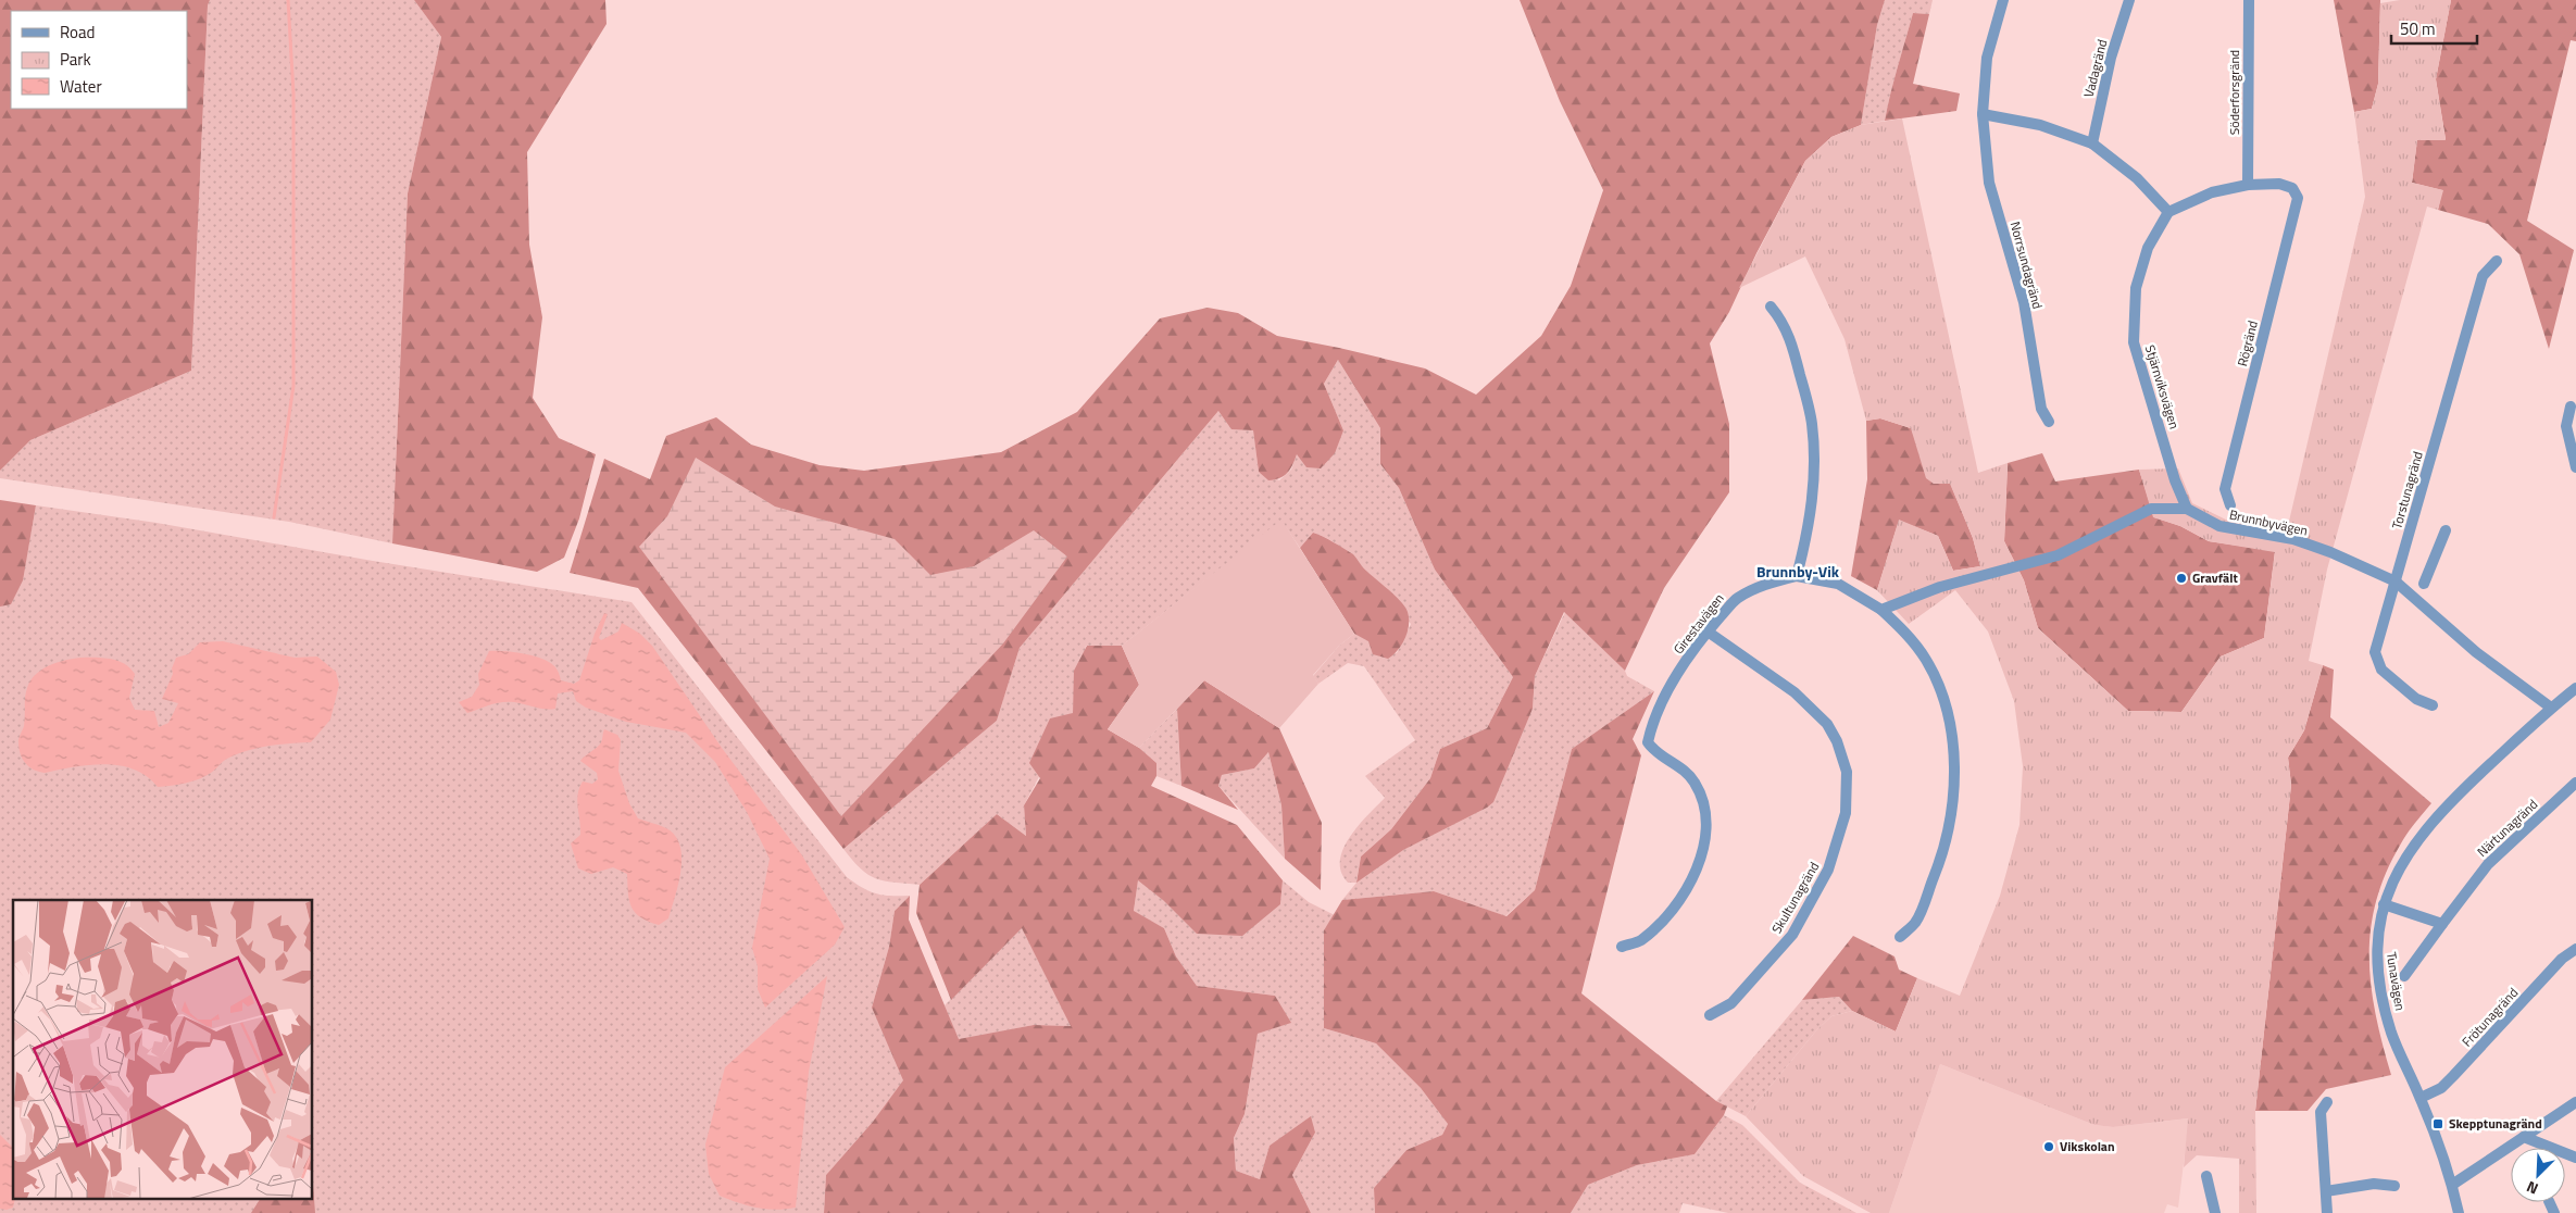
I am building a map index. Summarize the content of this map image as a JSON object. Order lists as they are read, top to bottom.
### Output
{
  "streets": {
    "street": [
      "Vadagränd",
      "Söderforsgränd",
      "Norrsundagränd",
      "Rögränd",
      "Stjärnviksvägen",
      "Torstunagränd",
      "Brunnbyvägen",
      "Girestavägen",
      "Närtunagränd",
      "Skultunagränd",
      "Tunavägen",
      "Frötunagränd"
    ]
  },
  "crossings": [
    ["Söderforsgränd", "Rögränd"],
    ["Stjärnviksvägen", "Brunnbyvägen"],
    ["Torstunagränd", "Brunnbyvägen"],
    ["Brunnbyvägen", "Tunavägen"],
    ["Girestavägen", "Skultunagränd"],
    ["Tunavägen", "Frötunagränd"]
  ],
  "districts": ["Brunnby-Vik"],
  "places": {
    "other": ["Gravfält", "Vikskolan"],
    "transit": ["Skepptunagränd"]
  },
  "legend": ["Road", "Park", "Water"],
  "scale_bar": "50 m",
  "north": "bottom left"
}
